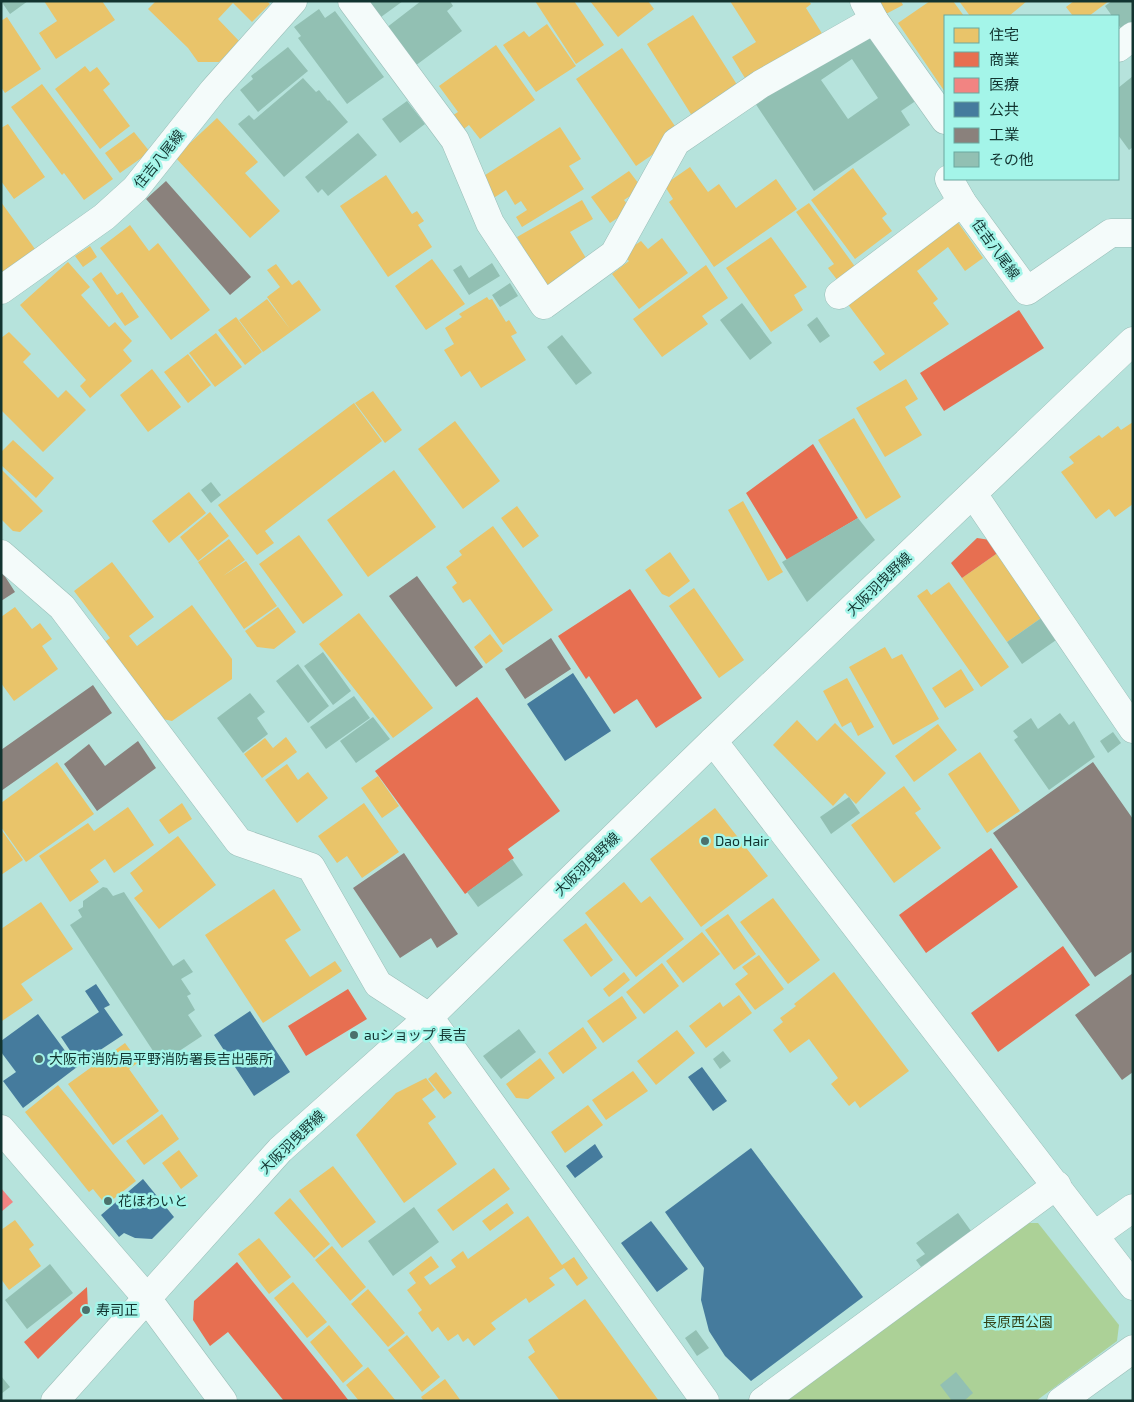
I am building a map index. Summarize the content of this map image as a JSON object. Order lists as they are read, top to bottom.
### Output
{
  "streets": {
    "street": ["住吉八尾線", "大阪羽曳野線"]
  },
  "parks": ["長原西公園"],
  "places": [
    "Dao Hair",
    "auショップ 長吉",
    "大阪市消防局平野消防署長吉出張所",
    "花ほわいと",
    "寿司正"
  ],
  "legend": [
    "住宅",
    "商業",
    "医療",
    "公共",
    "工業",
    "その他"
  ]
}
